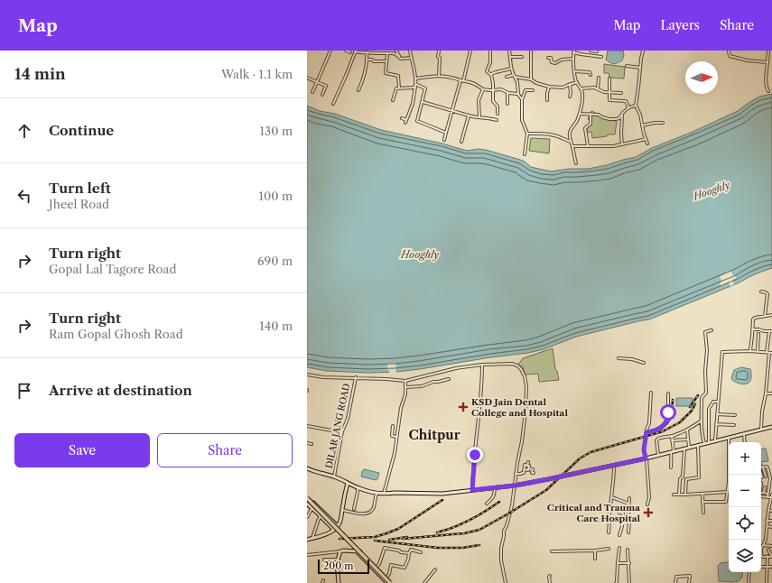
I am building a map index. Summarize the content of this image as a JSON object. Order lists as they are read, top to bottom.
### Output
{
  "streets": {
    "street": ["DILAR JANG ROAD"]
  },
  "districts": ["Chitpur"],
  "water": ["Hooghly"],
  "places": {
    "health": ["KSD Jain Dental College and Hospital", "Critical and Trauma Care Hospital"]
  },
  "scale_bar": "200 m",
  "north": "right",
  "page": {
    "header": "Map",
    "nav": ["Map", "Layers", "Share"],
    "heading": ["14 min", "Walk · 1.1 km"],
    "list": [
      ["Continue", "130 m"],
      ["Turn left", "Jheel Road", "100 m"],
      ["Turn right", "Gopal Lal Tagore Road", "690 m"],
      ["Turn right", "Ram Gopal Ghosh Road", "140 m"],
      "Arrive at destination"
    ],
    "buttons": ["Save", "Share"],
    "map_buttons": ["+", "−"],
    "scale": "200 m"
  }
}
